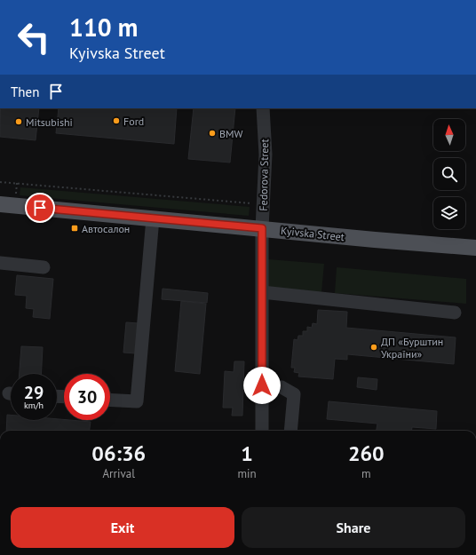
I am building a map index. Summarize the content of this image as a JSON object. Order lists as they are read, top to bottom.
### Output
{
  "streets": {
    "main road": ["Kyivska Street"],
    "street": ["Fedorova Street"]
  },
  "crossings": [
    ["Fedorova Street", "Kyivska Street"]
  ],
  "places": {
    "other": [
      "Ford",
      "Mitsubishi",
      "BMW",
      "ДП «Бурштин України»"
    ],
    "transit": ["Автосалон"]
  },
  "north": "top",
  "page": {
    "turn": ["110 m", "Kyivska Street"],
    "then": "Then",
    "speed": "29 km/h",
    "limit": "30",
    "eta": [
      "06:36",
      "Arrival",
      "1",
      "min",
      "260",
      "m"
    ],
    "buttons": ["Exit", "Share"]
  }
}
